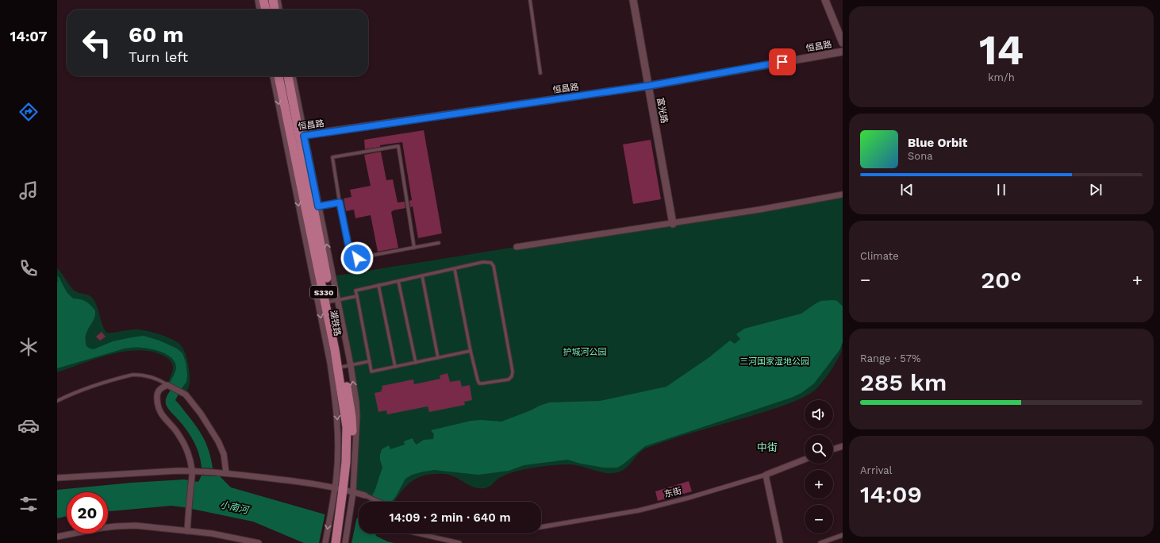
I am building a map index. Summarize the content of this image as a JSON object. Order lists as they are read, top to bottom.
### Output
{
  "streets": {
    "main road": ["S330", "湖铁路"],
    "street": ["恒昌路", "富光路", "东街"]
  },
  "crossings": [
    ["恒昌路", "富光路"],
    ["恒昌路", "湖铁路"],
    ["S330", "湖铁路"]
  ],
  "districts": ["中街"],
  "water": ["小南河"],
  "parks": ["护城河公园", "三河国家湿地公园"],
  "page": {
    "tabs": "14:07",
    "tile": [
      ["14", "km/h"],
      "Climate",
      ["Range · 57%", "285 km"],
      ["Arrival", "14:09"]
    ],
    "turn": ["60 m", "Turn left"],
    "song": ["Blue Orbit", "Sona"],
    "heat": ["−", "20°", "+"],
    "map_buttons": ["+", "−"],
    "limit": "20",
    "trip": "14:09 · 2 min · 640 m"
  }
}
